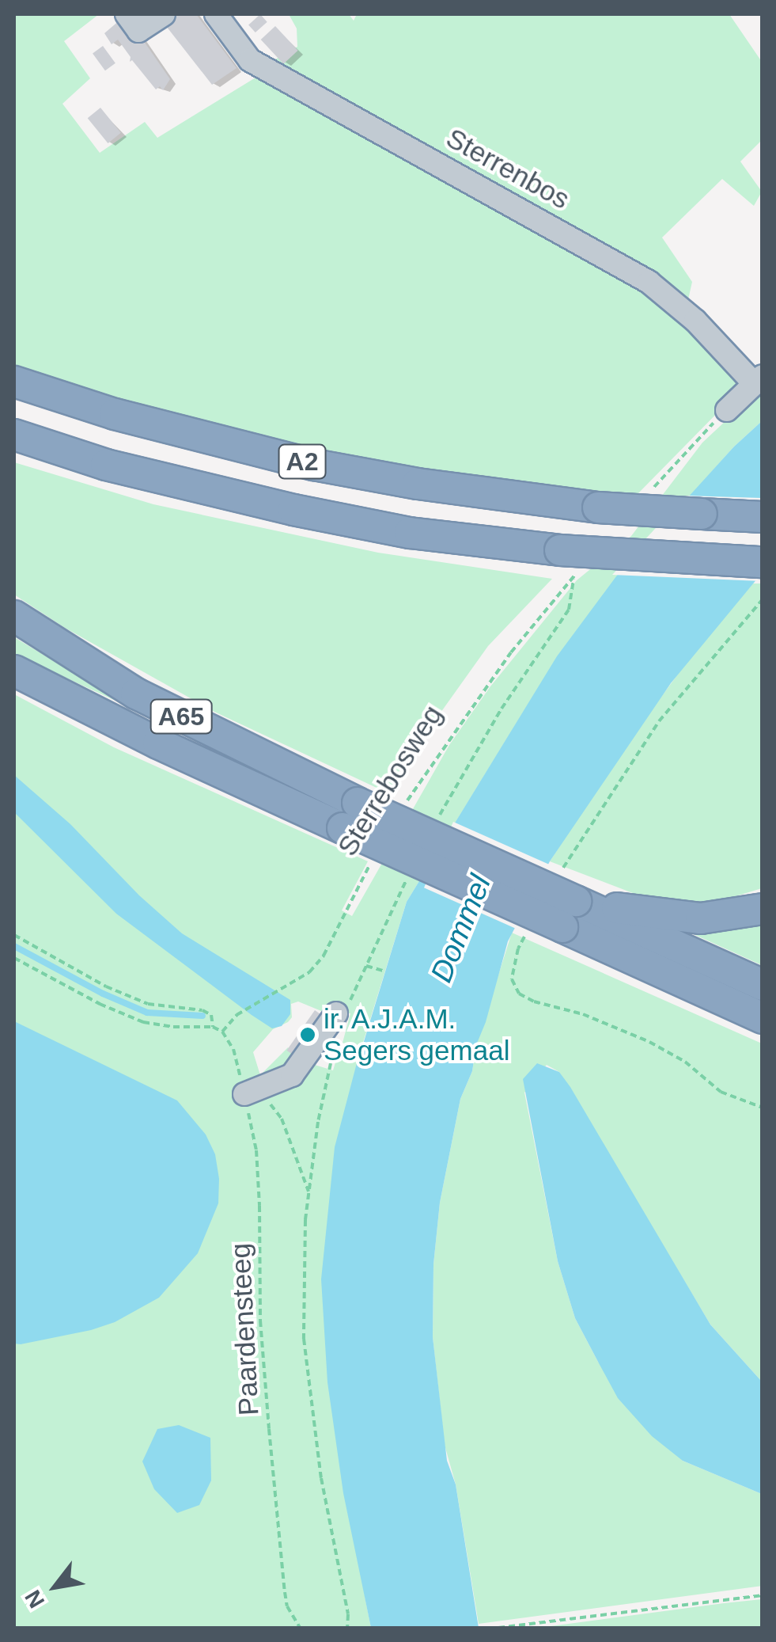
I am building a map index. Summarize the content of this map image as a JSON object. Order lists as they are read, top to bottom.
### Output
{
  "streets": {
    "highway": ["A2", "A65"],
    "street": ["Sterrenbos"],
    "path": ["Sterrebosweg", "Paardensteeg"]
  },
  "crossings": [
    ["A2", "Sterrebosweg"],
    ["Sterrebosweg", "Paardensteeg"]
  ],
  "water": ["Dommel"],
  "places": ["ir. A.J.A.M. Segers gemaal"],
  "north": "bottom left"
}
